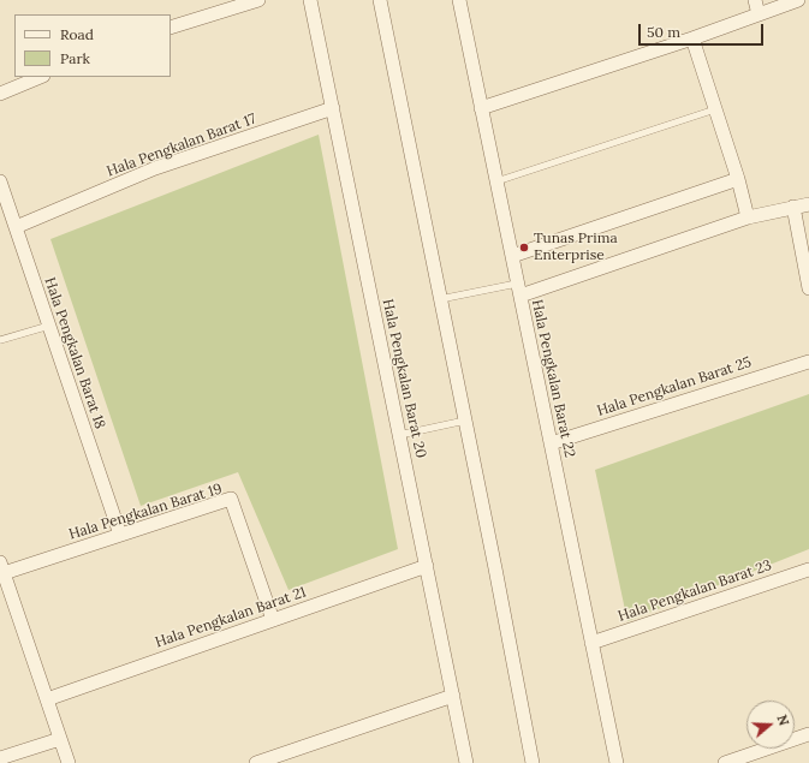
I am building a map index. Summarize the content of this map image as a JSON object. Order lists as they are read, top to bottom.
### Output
{
  "streets": {
    "street": [
      "Hala Pengkalan Barat 17",
      "Hala Pengkalan Barat 18",
      "Hala Pengkalan Barat 20",
      "Hala Pengkalan Barat 22",
      "Hala Pengkalan Barat 25",
      "Hala Pengkalan Barat 19",
      "Hala Pengkalan Barat 23",
      "Hala Pengkalan Barat 21"
    ]
  },
  "crossings": [
    ["Hala Pengkalan Barat 17", "Hala Pengkalan Barat 18"],
    ["Hala Pengkalan Barat 17", "Hala Pengkalan Barat 20"],
    ["Hala Pengkalan Barat 18", "Hala Pengkalan Barat 19"],
    ["Hala Pengkalan Barat 20", "Hala Pengkalan Barat 21"],
    ["Hala Pengkalan Barat 22", "Hala Pengkalan Barat 25"],
    ["Hala Pengkalan Barat 22", "Hala Pengkalan Barat 23"],
    ["Hala Pengkalan Barat 19", "Hala Pengkalan Barat 21"]
  ],
  "places": ["Tunas Prima Enterprise"],
  "legend": ["Road", "Park"],
  "scale_bar": "50 m",
  "north": "right"
}
